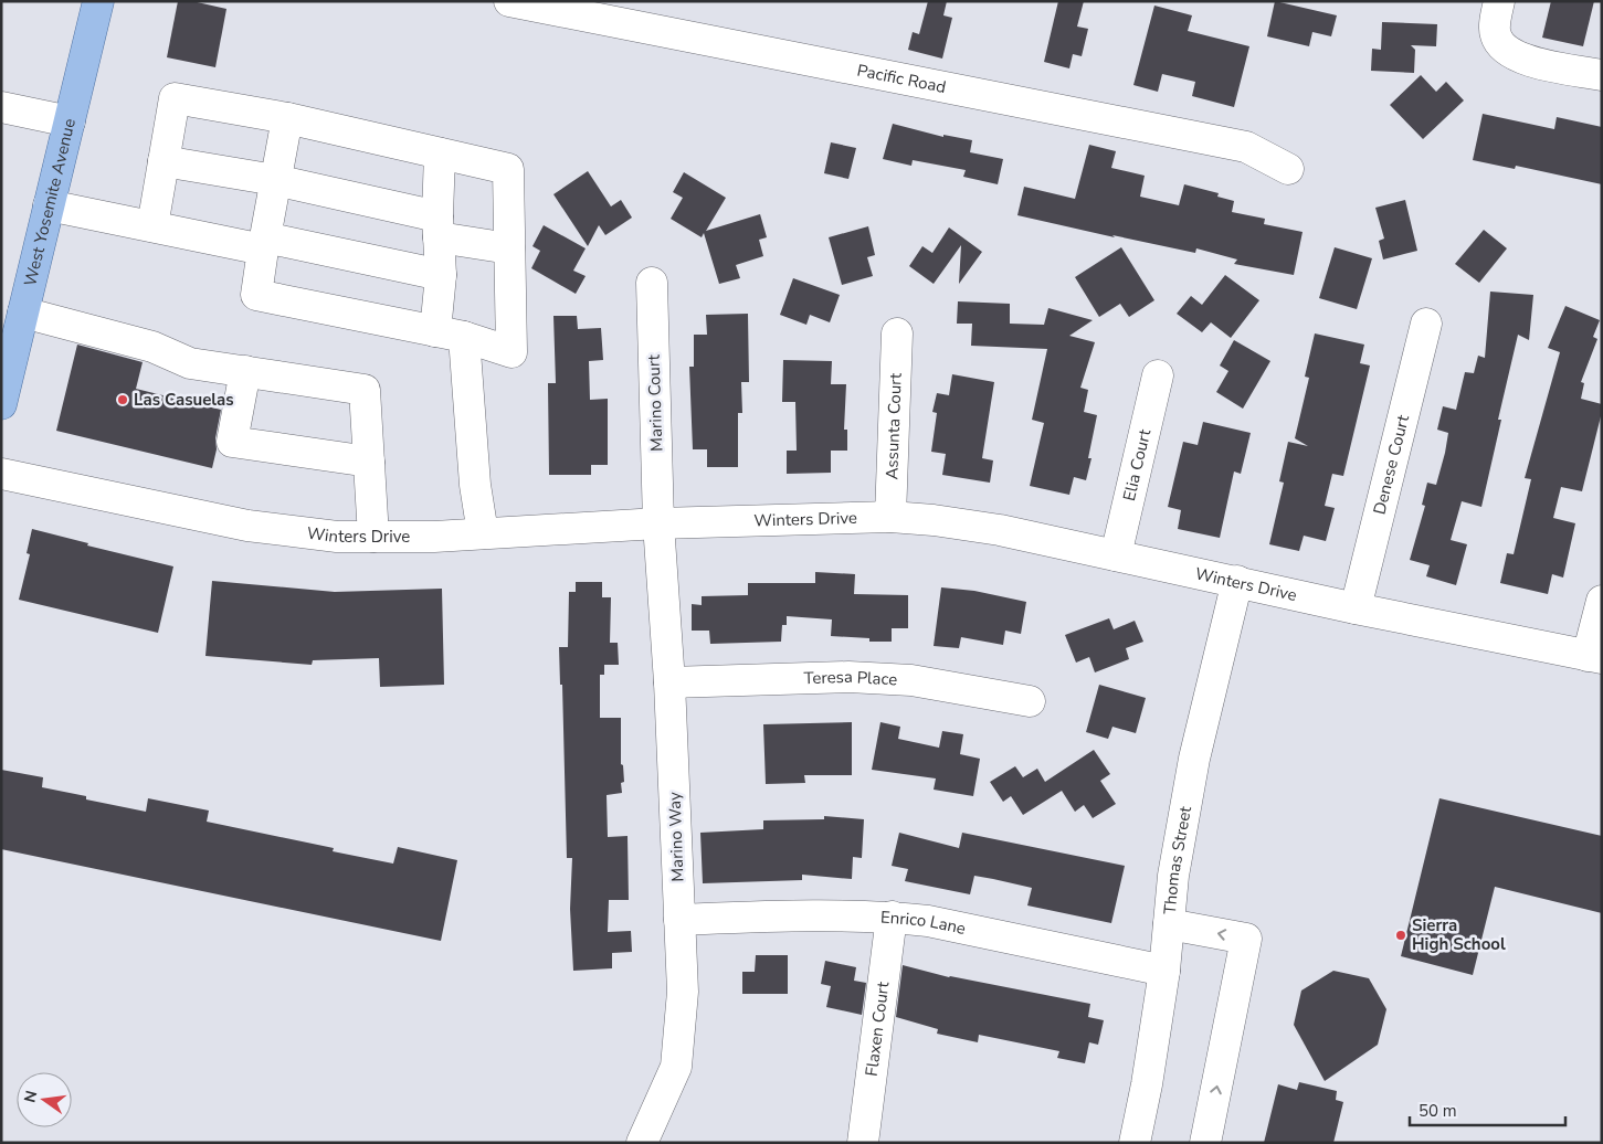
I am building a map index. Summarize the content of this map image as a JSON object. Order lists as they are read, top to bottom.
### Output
{
  "streets": {
    "main road": ["West Yosemite Avenue"],
    "street": [
      "Pacific Road",
      "Marino Court",
      "Assunta Court",
      "Elia Court",
      "Denese Court",
      "Winters Drive",
      "Teresa Place",
      "Marino Way",
      "Thomas Street",
      "Enrico Lane",
      "Flaxen Court"
    ]
  },
  "crossings": [
    ["Marino Court", "Winters Drive"],
    ["Marino Court", "Marino Way"],
    ["Assunta Court", "Winters Drive"],
    ["Elia Court", "Winters Drive"],
    ["Denese Court", "Winters Drive"],
    ["Winters Drive", "Marino Way"],
    ["Winters Drive", "Thomas Street"],
    ["Teresa Place", "Marino Way"],
    ["Marino Way", "Enrico Lane"],
    ["Thomas Street", "Enrico Lane"],
    ["Enrico Lane", "Flaxen Court"]
  ],
  "places": ["Las Casuelas", "Sierra High School"],
  "scale_bar": "50 m",
  "north": "left"
}
